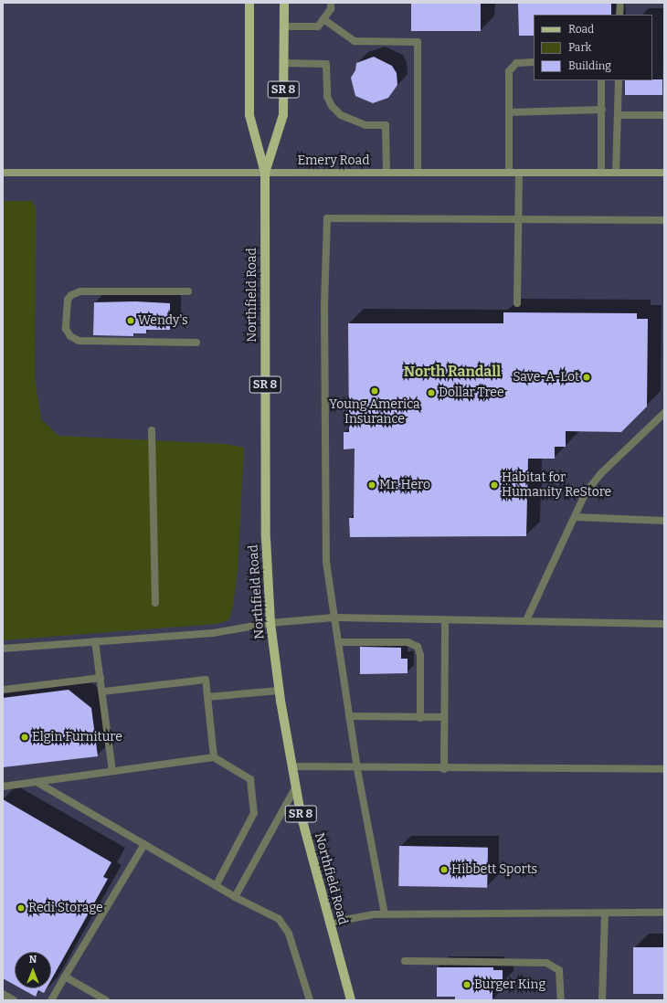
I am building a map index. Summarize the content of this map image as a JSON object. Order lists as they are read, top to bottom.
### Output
{
  "streets": {
    "main road": ["SR 8", "Emery Road", "Northfield Road"]
  },
  "crossings": [
    ["Emery Road", "Northfield Road"]
  ],
  "districts": ["North Randall"],
  "places": [
    "Wendy's",
    "Save-A-Lot",
    "Young America Insurance",
    "Dollar Tree",
    "Mr. Hero",
    "Habitat for Humanity ReStore",
    "Elgin Furniture",
    "Hibbett Sports",
    "Redi Storage",
    "Burger King"
  ],
  "legend": ["Road", "Park", "Building"],
  "north": "top"
}
